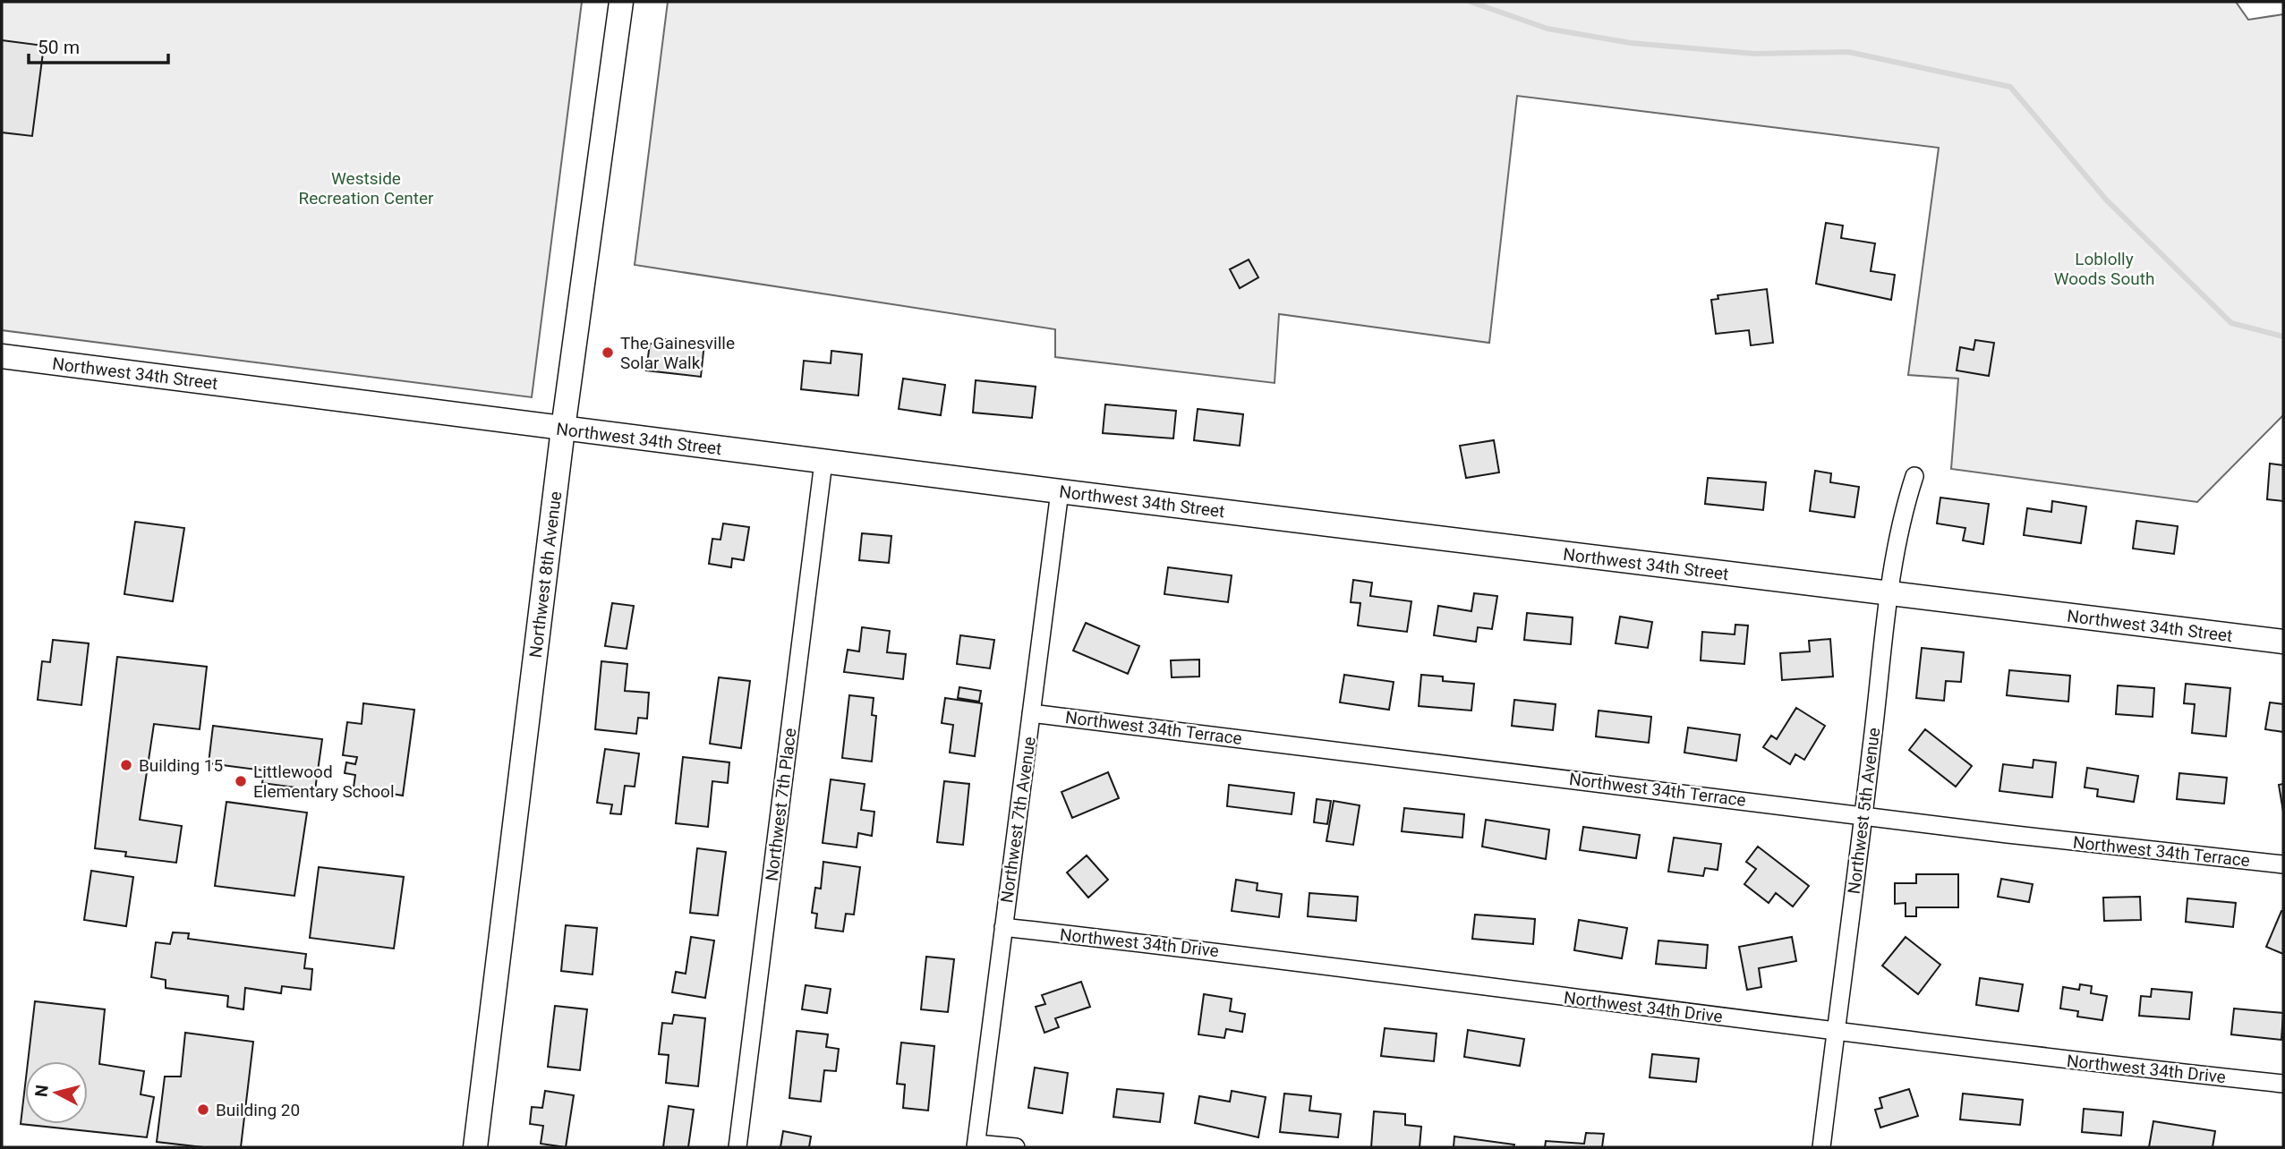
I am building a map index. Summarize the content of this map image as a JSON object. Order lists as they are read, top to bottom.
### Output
{
  "streets": {
    "main road": ["Northwest 34th Street", "Northwest 8th Avenue"],
    "street": [
      "Northwest 34th Terrace",
      "Northwest 7th Place",
      "Northwest 5th Avenue",
      "Northwest 7th Avenue",
      "Northwest 34th Drive"
    ]
  },
  "crossings": [
    ["Northwest 34th Street", "Northwest 8th Avenue"],
    ["Northwest 34th Street", "Northwest 7th Place"],
    ["Northwest 34th Street", "Northwest 5th Avenue"],
    ["Northwest 34th Street", "Northwest 7th Avenue"],
    ["Northwest 34th Terrace", "Northwest 5th Avenue"],
    ["Northwest 34th Terrace", "Northwest 7th Avenue"],
    ["Northwest 5th Avenue", "Northwest 34th Drive"],
    ["Northwest 7th Avenue", "Northwest 34th Drive"]
  ],
  "parks": ["Westside Recreation Center", "Loblolly Woods South"],
  "places": [
    "The Gainesville Solar Walk",
    "Building 15",
    "Littlewood Elementary School",
    "Building 20"
  ],
  "scale_bar": "50 m",
  "north": "left"
}
